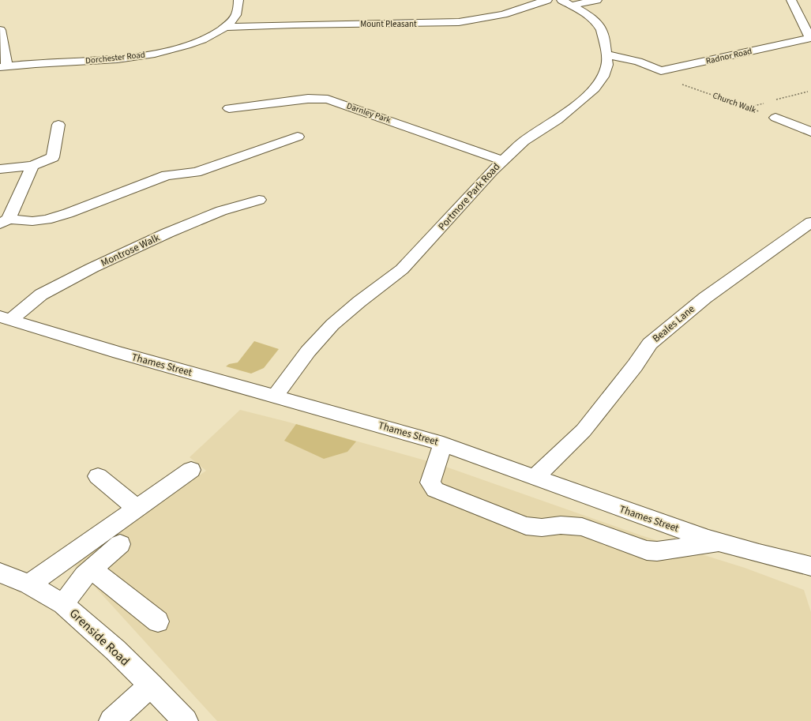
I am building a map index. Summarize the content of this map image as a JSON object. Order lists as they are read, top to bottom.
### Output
{
  "streets": {
    "street": [
      "Mount Pleasant",
      "Radnor Road",
      "Dorchester Road",
      "Darnley Park",
      "Portmore Park Road",
      "Montrose Walk",
      "Beales Lane",
      "Thames Street",
      "Grenside Road"
    ],
    "path": ["Church Walk"]
  },
  "crossings": [
    ["Mount Pleasant", "Dorchester Road"],
    ["Radnor Road", "Church Walk"],
    ["Darnley Park", "Portmore Park Road"],
    ["Portmore Park Road", "Thames Street"],
    ["Montrose Walk", "Thames Street"],
    ["Beales Lane", "Thames Street"]
  ]
}
